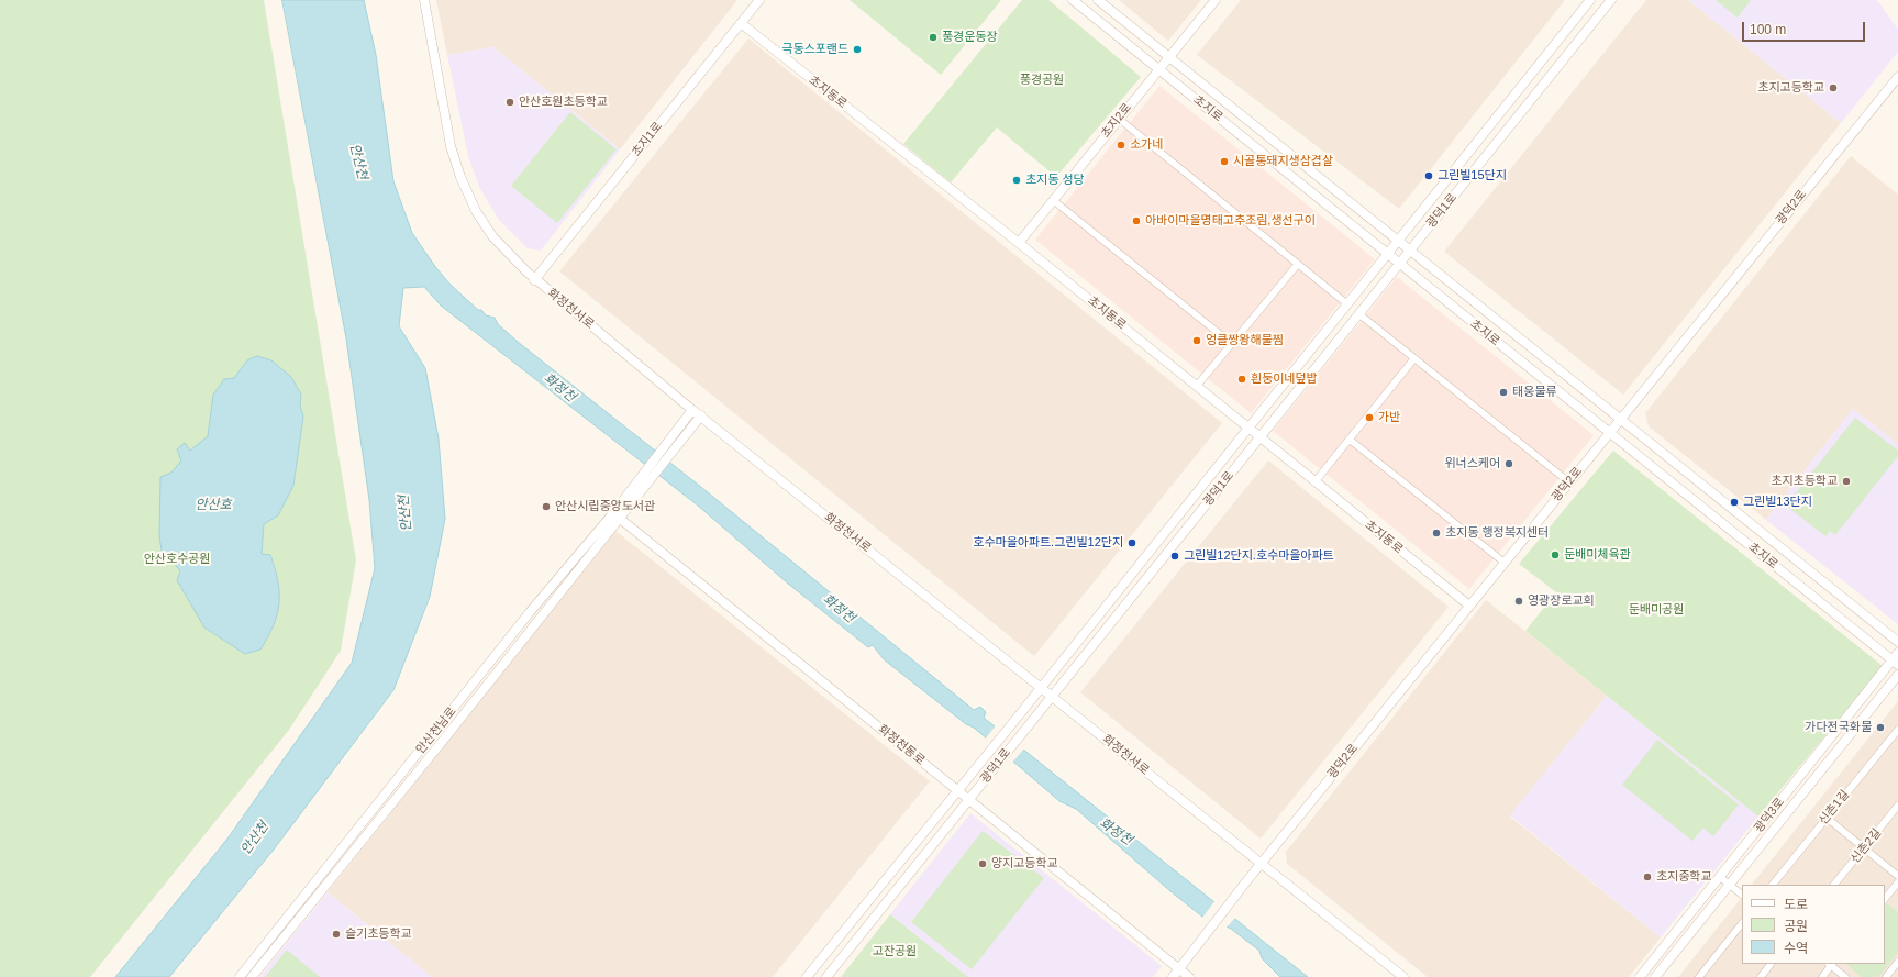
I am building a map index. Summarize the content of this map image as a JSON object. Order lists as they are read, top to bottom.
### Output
{
  "streets": {
    "street": [
      "초지동로",
      "초지로",
      "초지2로",
      "초지1로",
      "광덕2로",
      "광덕1로",
      "화정천서로",
      "안산천남로",
      "화정천동로",
      "신촌1길",
      "광덕3로",
      "신촌2길"
    ]
  },
  "crossings": [
    ["초지동로", "초지2로"],
    ["초지동로", "초지1로"],
    ["초지동로", "광덕2로"],
    ["초지동로", "광덕1로"],
    ["초지로", "초지2로"],
    ["초지로", "광덕2로"],
    ["초지로", "광덕1로"],
    ["초지로", "광덕3로"],
    ["초지1로", "화정천서로"],
    ["광덕2로", "화정천서로"],
    ["광덕2로", "화정천동로"],
    ["광덕1로", "화정천서로"],
    ["광덕1로", "화정천동로"],
    ["안산천남로", "화정천동로"]
  ],
  "water": ["안산천", "화정천", "안산호"],
  "parks": [
    "풍경공원",
    "안산호수공원",
    "둔배미공원",
    "고잔공원"
  ],
  "places": [
    "풍경운동장",
    "극동스포랜드",
    "초지고등학교",
    "안산호원초등학교",
    "소가네",
    "시골통돼지생삼겹살",
    "그린빌15단지",
    "초지동 성당",
    "아바이마을명태고추조림,생선구이",
    "엉클짱왕해물찜",
    "흰둥이네덮밥",
    "태웅물류",
    "가반",
    "위너스케어",
    "초지초등학교",
    "그린빌13단지",
    "안산시립중앙도서관",
    "초지동 행정복지센터",
    "호수마을아파트.그린빌12단지",
    "둔배미체육관",
    "그린빌12단지.호수마을아파트",
    "영광장로교회",
    "가다전국화물",
    "양지고등학교",
    "초지중학교",
    "슬기초등학교"
  ],
  "legend": ["도로", "공원", "수역"],
  "scale_bar": "100 m"
}
